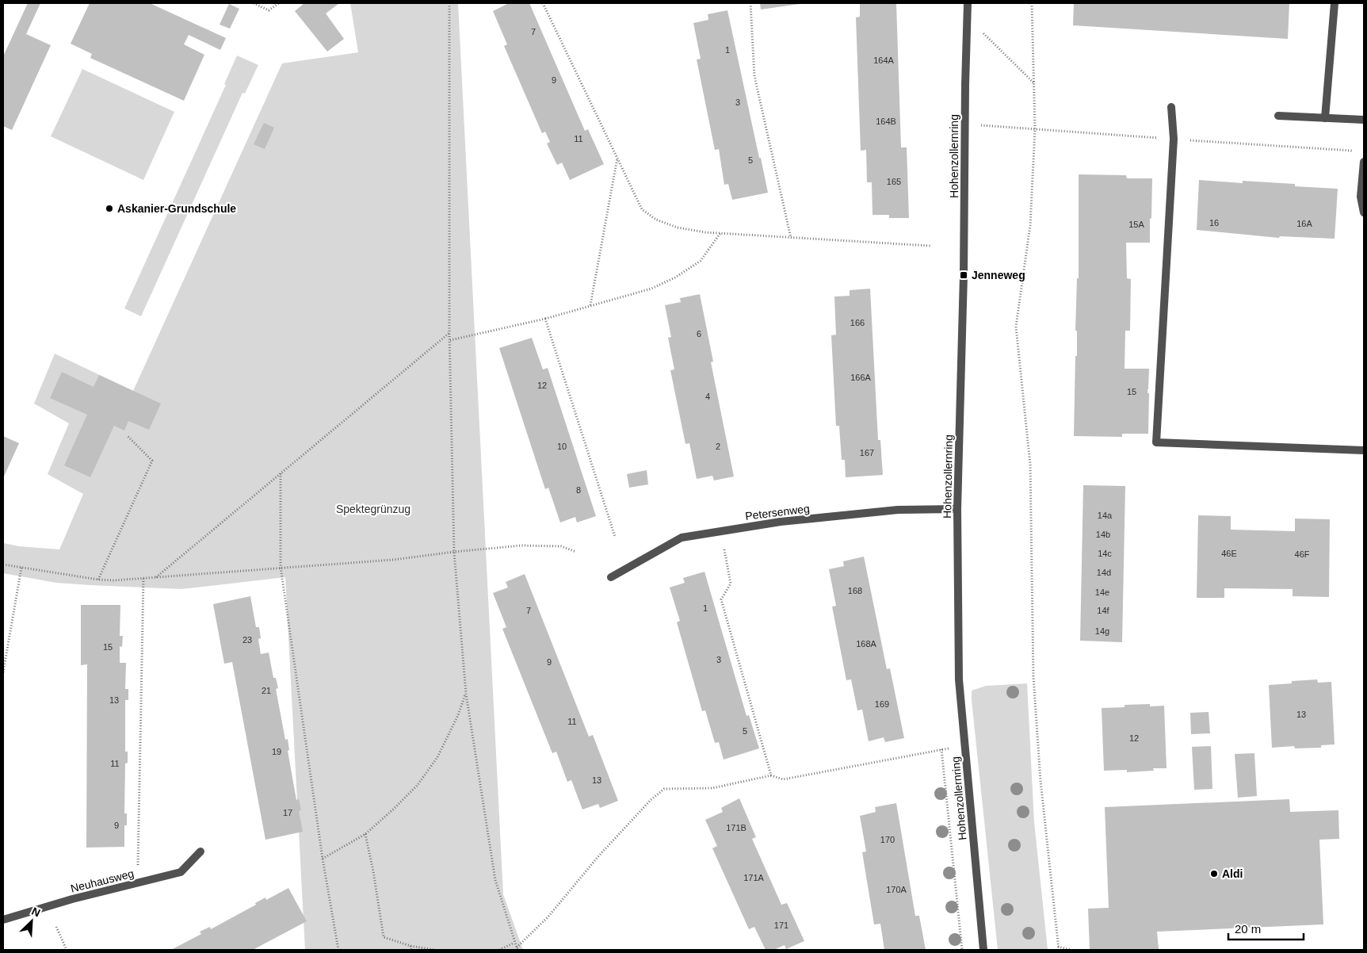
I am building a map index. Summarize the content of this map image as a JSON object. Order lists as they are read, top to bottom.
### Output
{
  "streets": {
    "street": ["Hohenzollernring", "Petersenweg", "Neuhausweg"]
  },
  "crossings": [
    ["Hohenzollernring", "Petersenweg"]
  ],
  "parks": ["Spektegrünzug"],
  "places": {
    "other": ["Askanier-Grundschule", "Aldi"],
    "transit": ["Jenneweg"]
  },
  "house_numbers": [
    "7",
    "1",
    "164A",
    "9",
    "3",
    "164B",
    "11",
    "5",
    "165",
    "16",
    "16A",
    "15A",
    "166",
    "6",
    "166A",
    "12",
    "15",
    "4",
    "10",
    "2",
    "167",
    "8",
    "14a",
    "14b",
    "14c",
    "46E",
    "46F",
    "14d",
    "168",
    "14e",
    "1",
    "7",
    "14f",
    "14g",
    "23",
    "168A",
    "15",
    "3",
    "9",
    "21",
    "13",
    "169",
    "13",
    "11",
    "5",
    "12",
    "19",
    "11",
    "13",
    "17",
    "9",
    "171B",
    "170",
    "171A",
    "170A",
    "171"
  ],
  "scale_bar": "20 m",
  "north": "top right"
}
